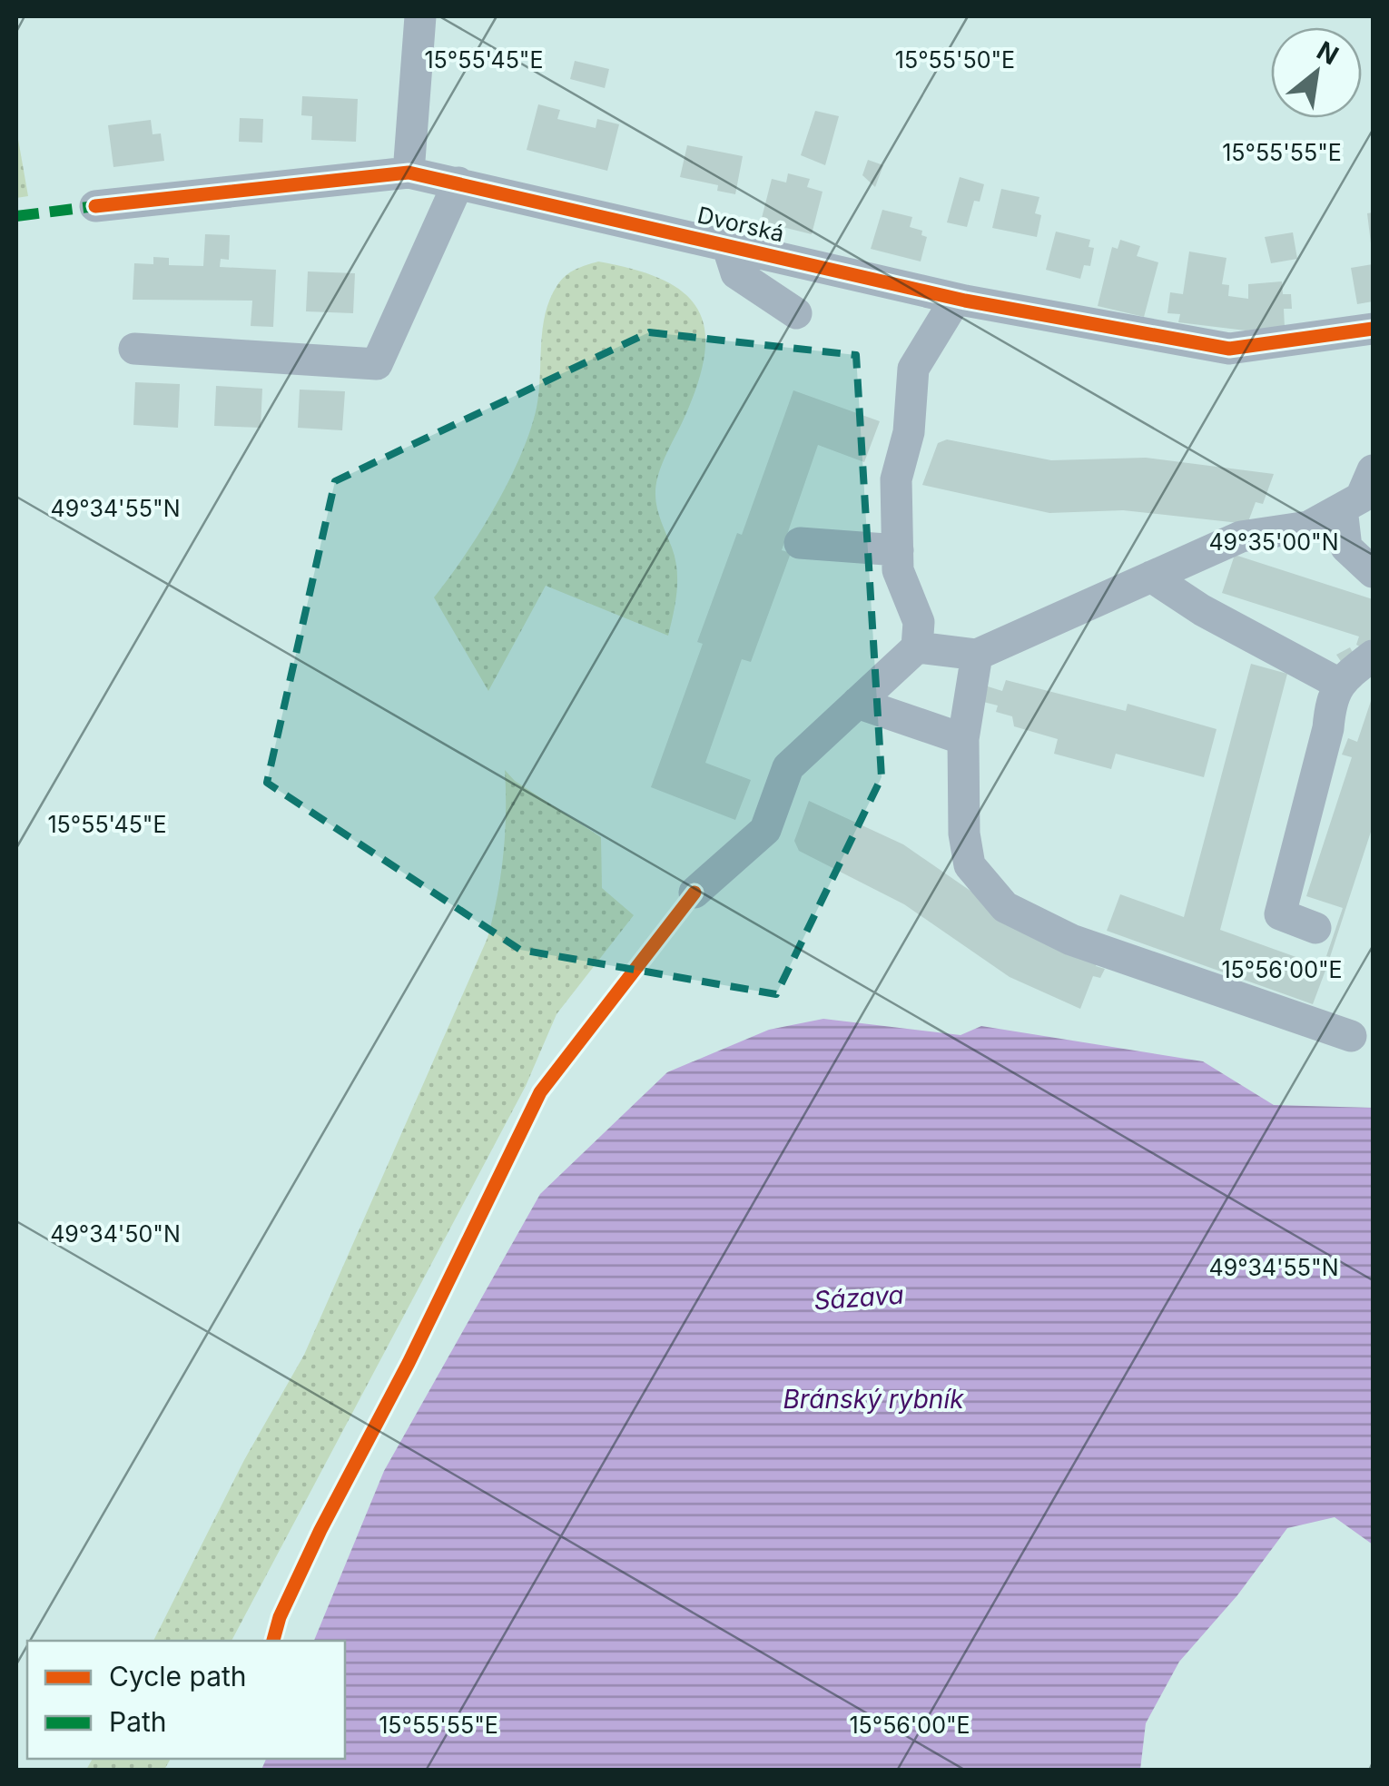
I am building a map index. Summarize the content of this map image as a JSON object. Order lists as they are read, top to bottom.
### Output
{
  "streets": {
    "street": ["Dvorská"]
  },
  "water": ["Sázava", "Bránský rybník"],
  "legend": ["Cycle path", "Path"],
  "north": "top right",
  "coordinates": [
    "15°55'45\"E",
    "15°55'50\"E",
    "15°55'55\"E",
    "49°34'55\"N",
    "49°35'00\"N",
    "15°56'00\"E",
    "49°34'50\"N"
  ]
}
